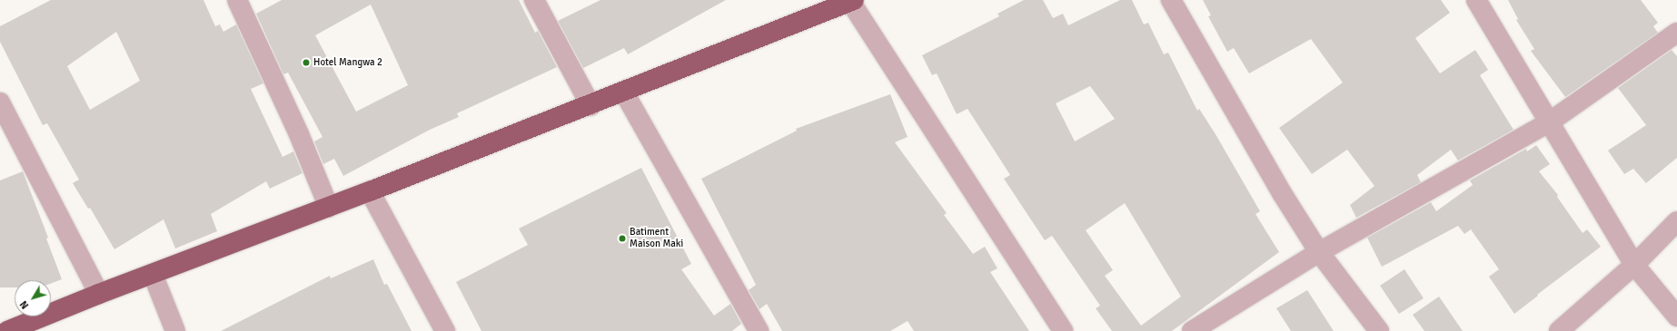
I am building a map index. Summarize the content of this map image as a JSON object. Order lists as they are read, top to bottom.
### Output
{
  "places": ["Hotel Mangwa 2", "Batiment Maison Maki"],
  "north": "bottom left"
}
